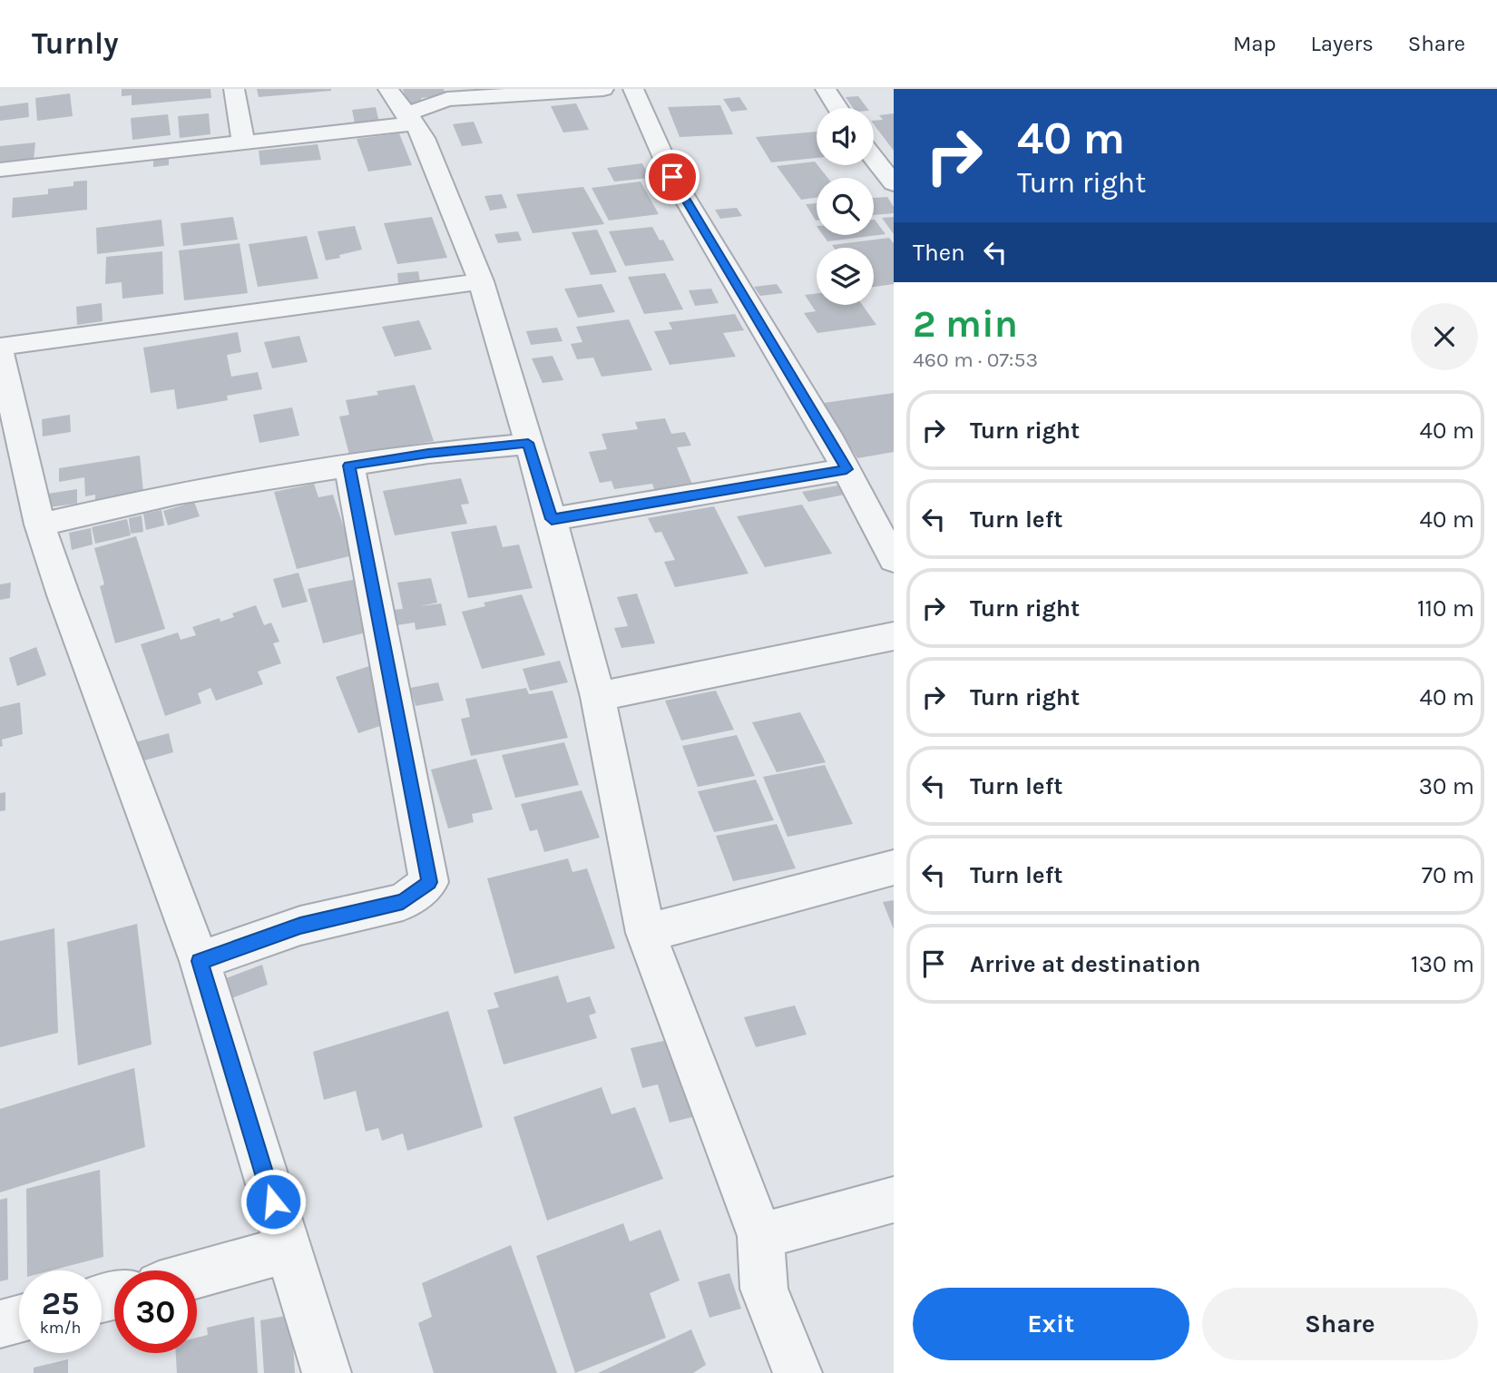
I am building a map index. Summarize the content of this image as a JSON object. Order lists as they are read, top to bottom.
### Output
{
  "page": {
    "header": "Turnly",
    "nav": ["Map", "Layers", "Share"],
    "turn": ["40 m", "Turn right"],
    "then": "Then",
    "heading": ["2 min", "460 m · 07:53"],
    "list": [
      {
        "name": "Turn right",
        "value": "40 m"
      },
      {
        "name": "Turn left",
        "value": "40 m"
      },
      {
        "name": "Turn right",
        "value": "110 m"
      },
      {
        "name": "Turn right",
        "value": "40 m"
      },
      {
        "name": "Turn left",
        "value": "30 m"
      },
      {
        "name": "Turn left",
        "value": "70 m"
      },
      {
        "name": "Arrive at destination",
        "value": "130 m"
      }
    ],
    "speed": "25 km/h",
    "limit": "30",
    "buttons": ["Exit", "Share"]
  }
}
